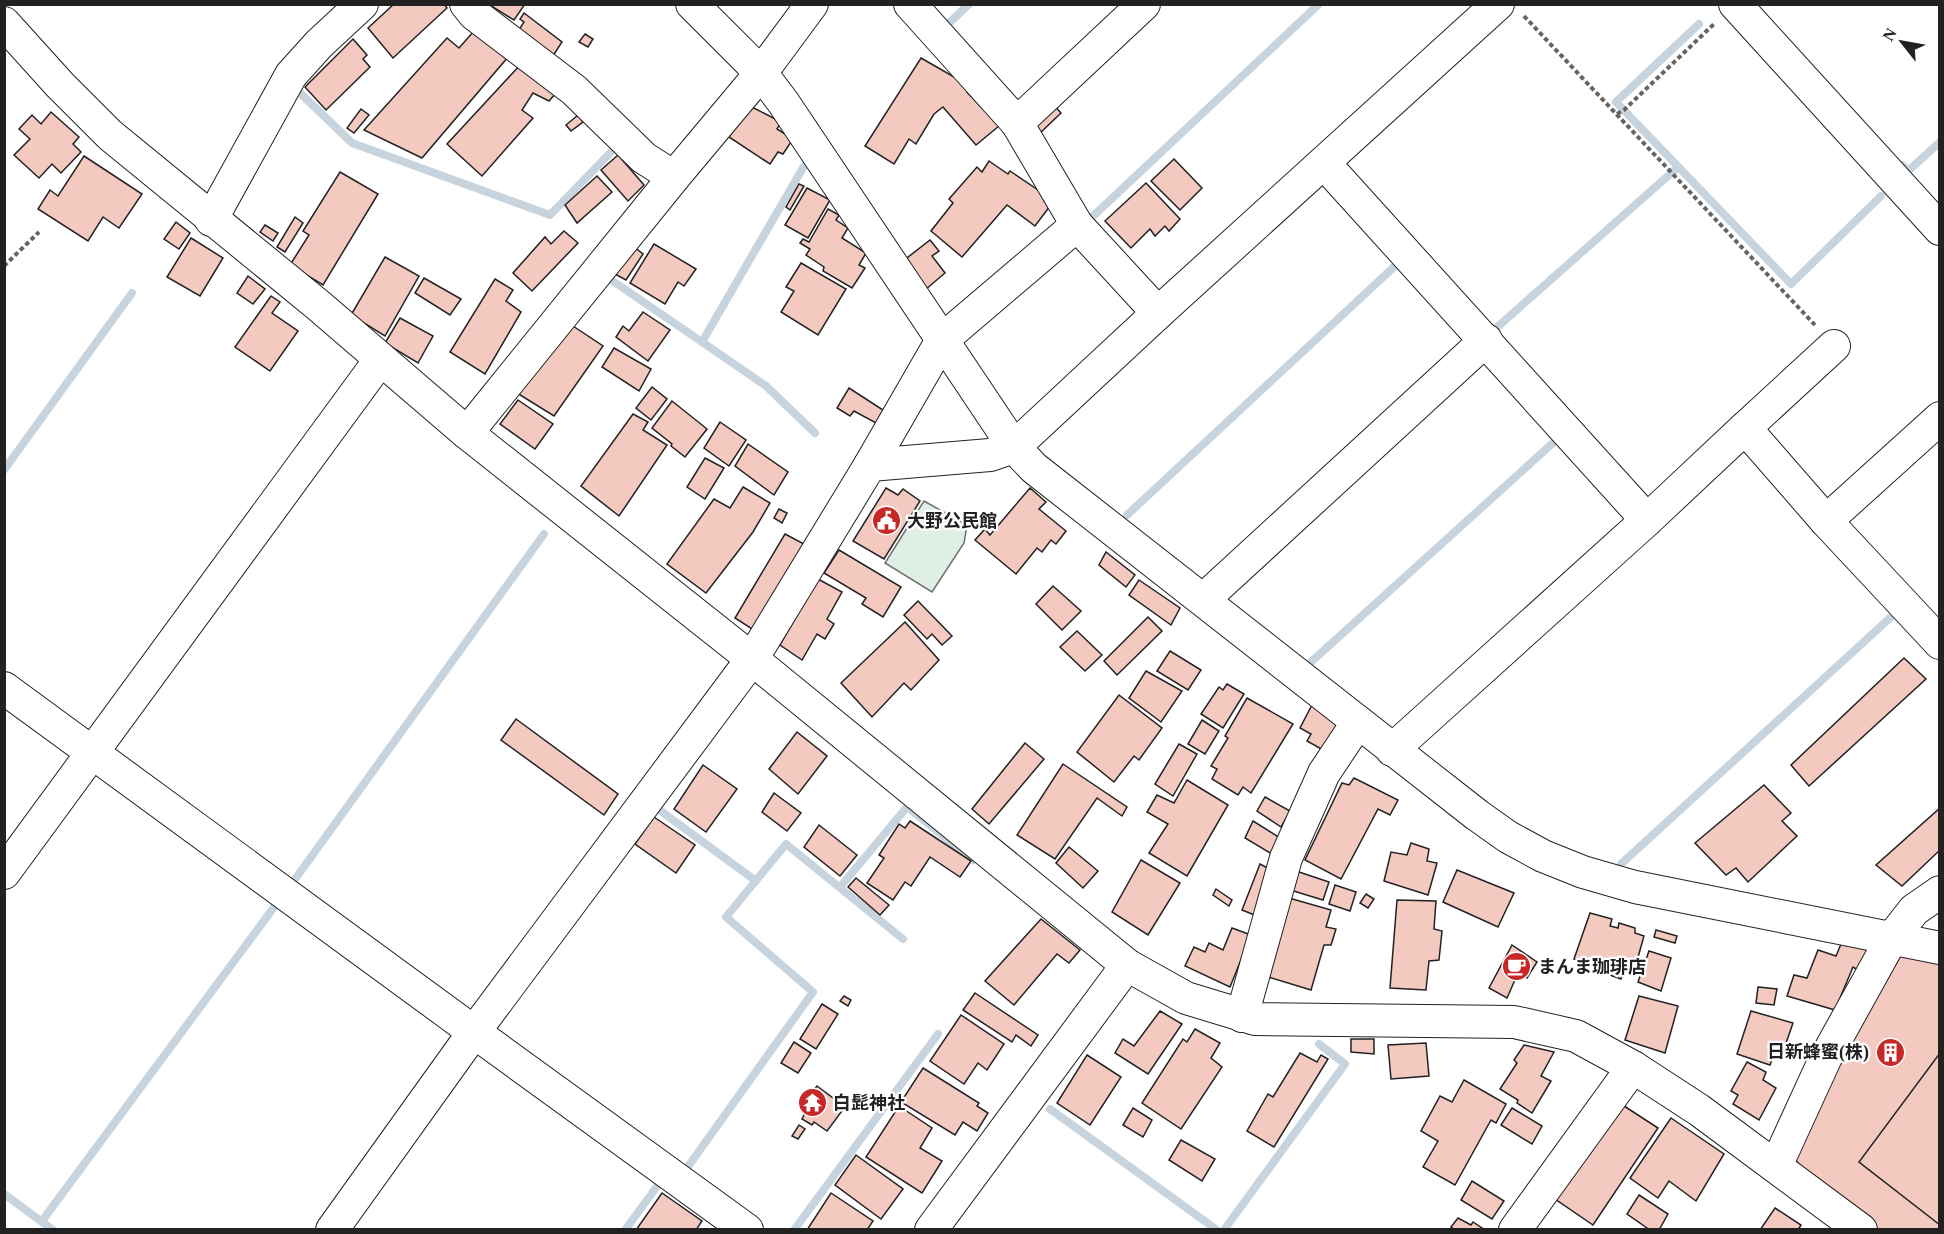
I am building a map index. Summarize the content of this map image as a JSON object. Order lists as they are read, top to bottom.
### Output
{
  "places": {
    "public building": ["大野公民館"],
    "cafe": ["まんま珈琲店"],
    "building": ["日新蜂蜜(株)"],
    "temple": ["白髭神社"]
  },
  "north": "top left"
}
